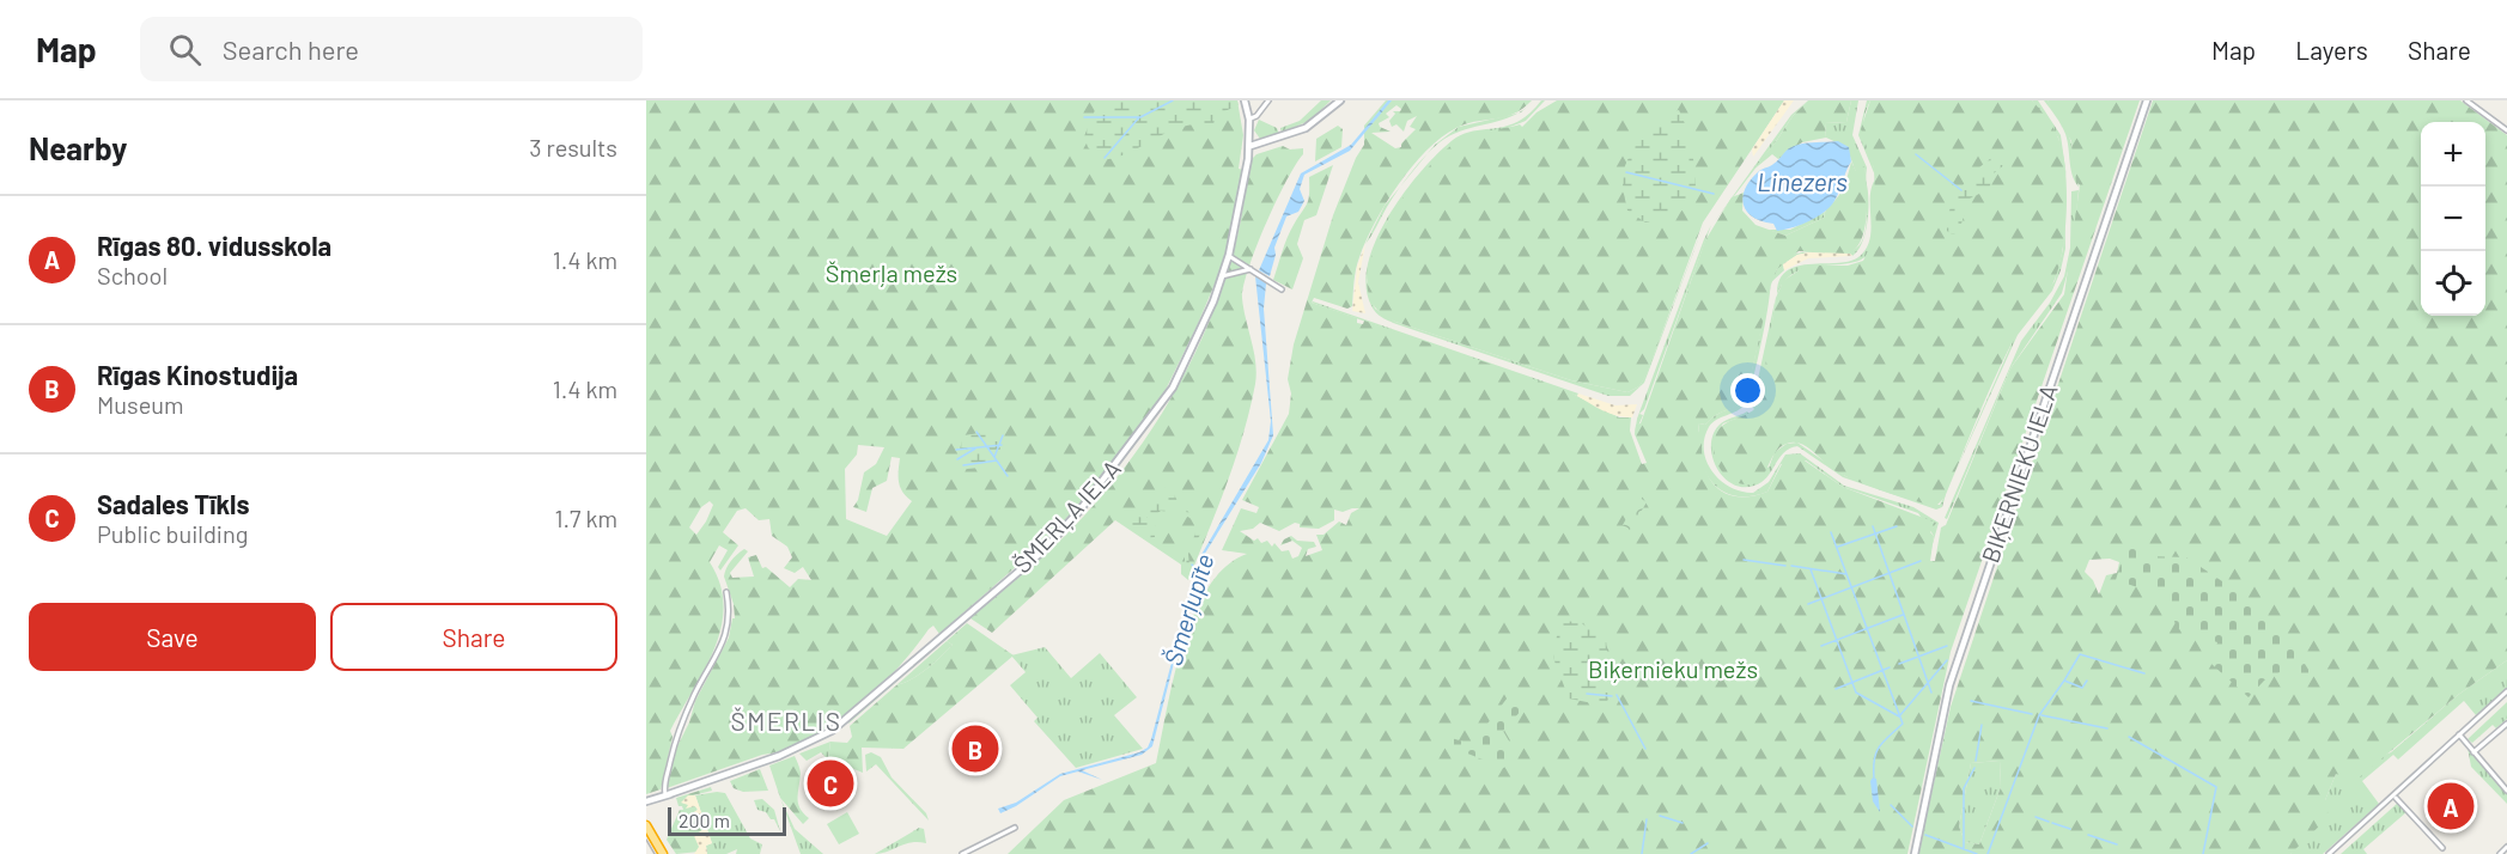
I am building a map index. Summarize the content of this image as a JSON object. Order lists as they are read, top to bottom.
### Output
{
  "streets": {
    "street": ["BIĶERNIEKU IELA", "ŠMERĻA IELA"]
  },
  "districts": ["ŠMERLIS"],
  "water": ["Linezers", "Šmerļupīte"],
  "parks": ["Šmerļa mežs", "Biķernieku mežs"],
  "scale_bar": "200 m",
  "page": {
    "header": "Map",
    "search": "Search here",
    "nav": ["Map", "Layers", "Share"],
    "heading": ["Nearby", "3 results"],
    "map_buttons": ["+", "−"],
    "list": [
      {
        "mark": "A",
        "name": "Rīgas 80. vidusskola",
        "note": "School",
        "value": "1.4 km"
      },
      {
        "mark": "B",
        "name": "Rīgas Kinostudija",
        "note": "Museum",
        "value": "1.4 km"
      },
      {
        "mark": "C",
        "name": "Sadales Tīkls",
        "note": "Public building",
        "value": "1.7 km"
      }
    ],
    "buttons": ["Save", "Share"],
    "pins": ["B", "C", "A"],
    "scale": "200 m"
  }
}
